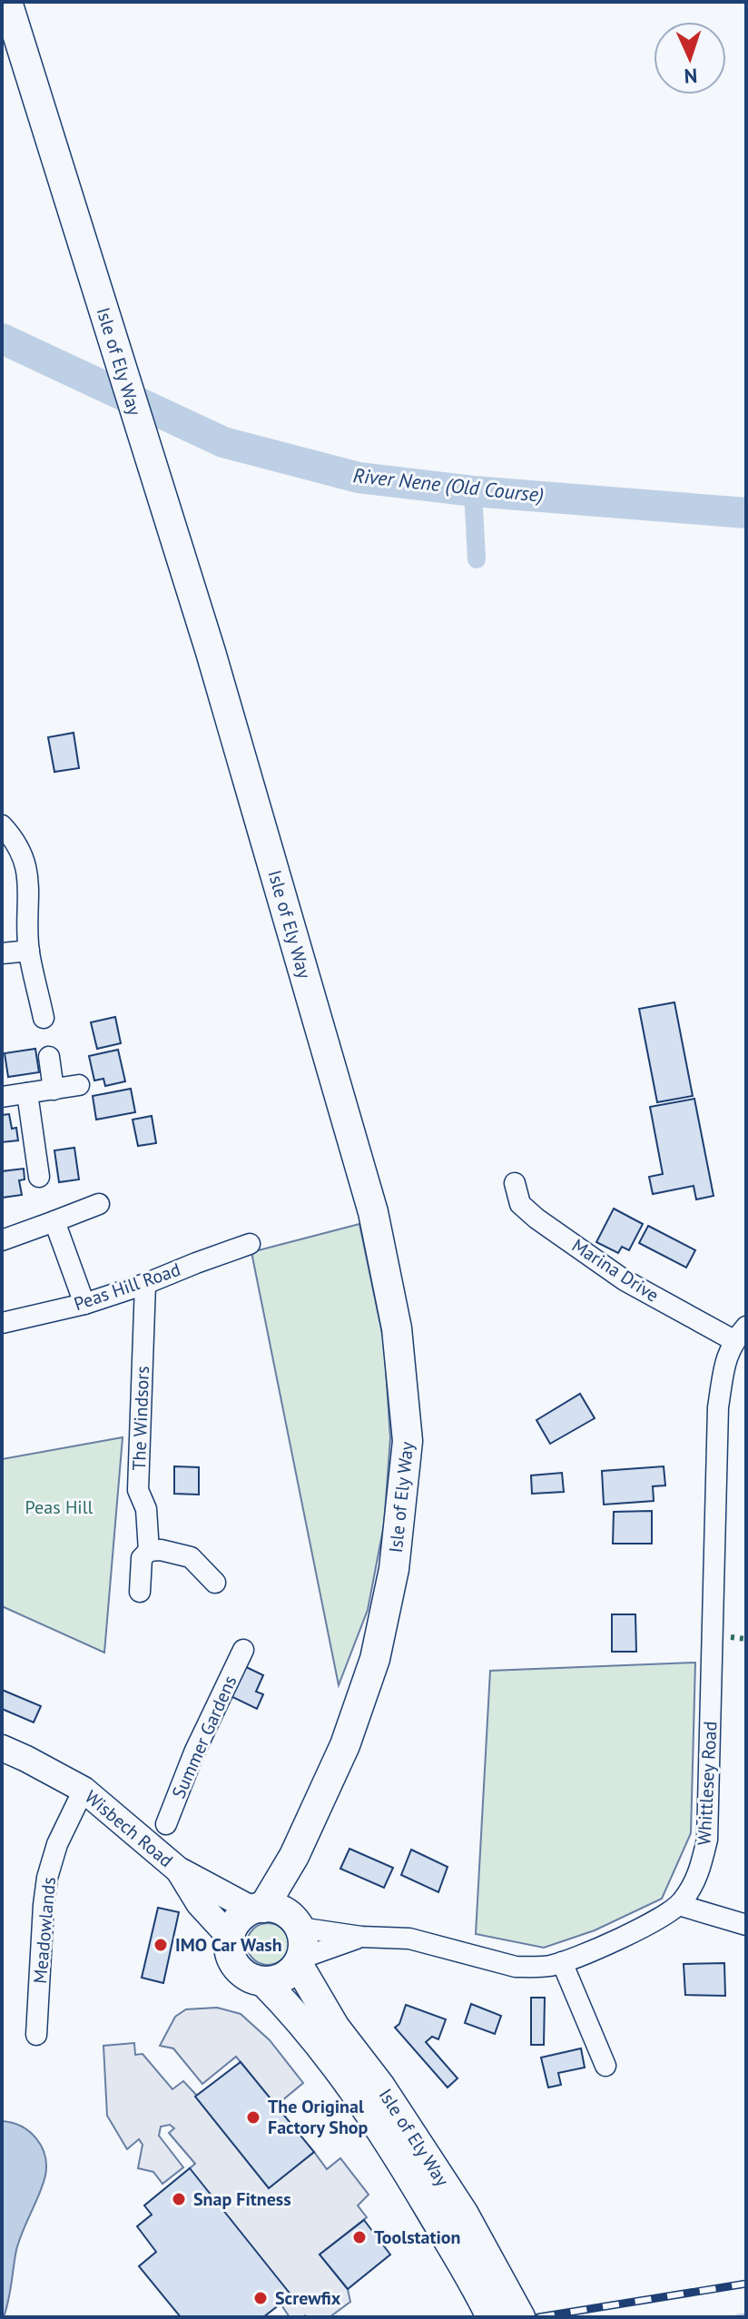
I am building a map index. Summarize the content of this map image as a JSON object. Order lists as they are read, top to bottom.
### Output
{
  "streets": {
    "highway": ["Isle of Ely Way"],
    "main road": ["Wisbech Road"],
    "street": [
      "Marina Drive",
      "Peas Hill Road",
      "The Windsors",
      "Summer Gardens",
      "Whittlesey Road",
      "Meadowlands"
    ]
  },
  "crossings": [
    ["Isle of Ely Way", "Whittlesey Road"],
    ["Isle of Ely Way", "Wisbech Road"],
    ["Marina Drive", "Whittlesey Road"],
    ["Peas Hill Road", "The Windsors"],
    ["Whittlesey Road", "Wisbech Road"],
    ["Wisbech Road", "Meadowlands"]
  ],
  "water": ["River Nene (Old Course)"],
  "parks": ["Peas Hill"],
  "places": [
    "IMO Car Wash",
    "The Original Factory Shop",
    "Snap Fitness",
    "Toolstation",
    "Screwfix"
  ],
  "north": "bottom"
}
